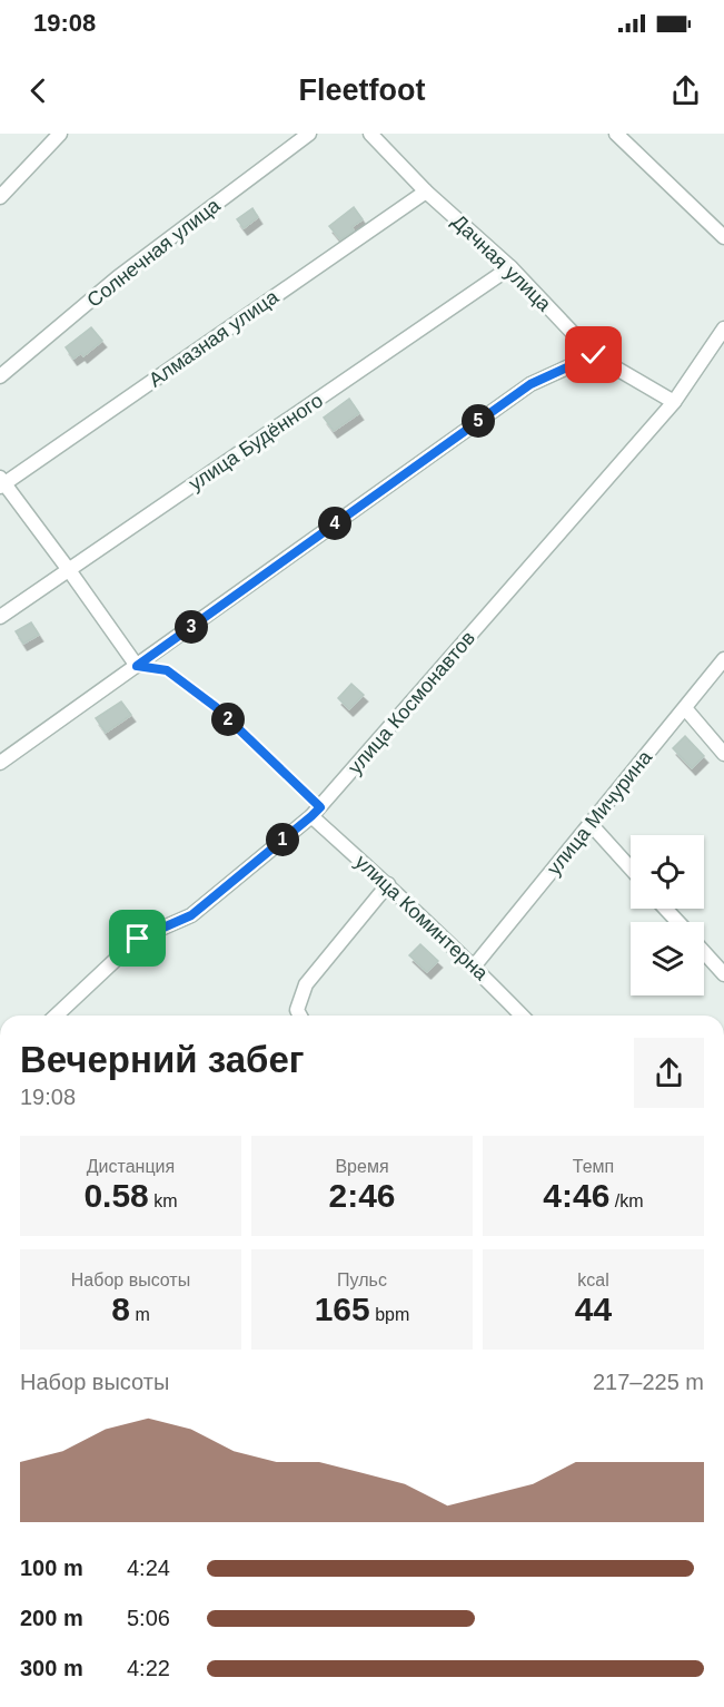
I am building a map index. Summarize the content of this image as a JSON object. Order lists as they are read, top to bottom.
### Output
{
  "streets": {
    "street": [
      "Солнечная улица",
      "Дачная улица",
      "Алмазная улица",
      "улица Будённого",
      "улица Космонавтов",
      "улица Мичурина",
      "улица Коминтерна"
    ]
  },
  "crossings": [
    ["Дачная улица", "Алмазная улица"],
    ["Дачная улица", "улица Будённого"],
    ["Дачная улица", "улица Космонавтов"],
    ["улица Космонавтов", "улица Коминтерна"],
    ["улица Мичурина", "улица Коминтерна"]
  ],
  "page": {
    "status": "19:08",
    "header": "Fleetfoot",
    "pins": [
      "5",
      "4",
      "3",
      "2",
      "1"
    ],
    "heading": ["Вечерний забег", "19:08"],
    "stats": [
      ["Дистанция", "0.58 km"],
      ["Время", "2:46"],
      ["Темп", "4:46 /km"],
      ["Набор высоты", "8 m"],
      ["Пульс", "165 bpm"],
      ["kcal", "44"]
    ],
    "chart": ["Набор высоты", "217–225 m"],
    "list": [
      {
        "name": "100 m",
        "note": "4:24"
      },
      {
        "name": "200 m",
        "note": "5:06"
      },
      {
        "name": "300 m",
        "note": "4:22"
      }
    ]
  }
}
